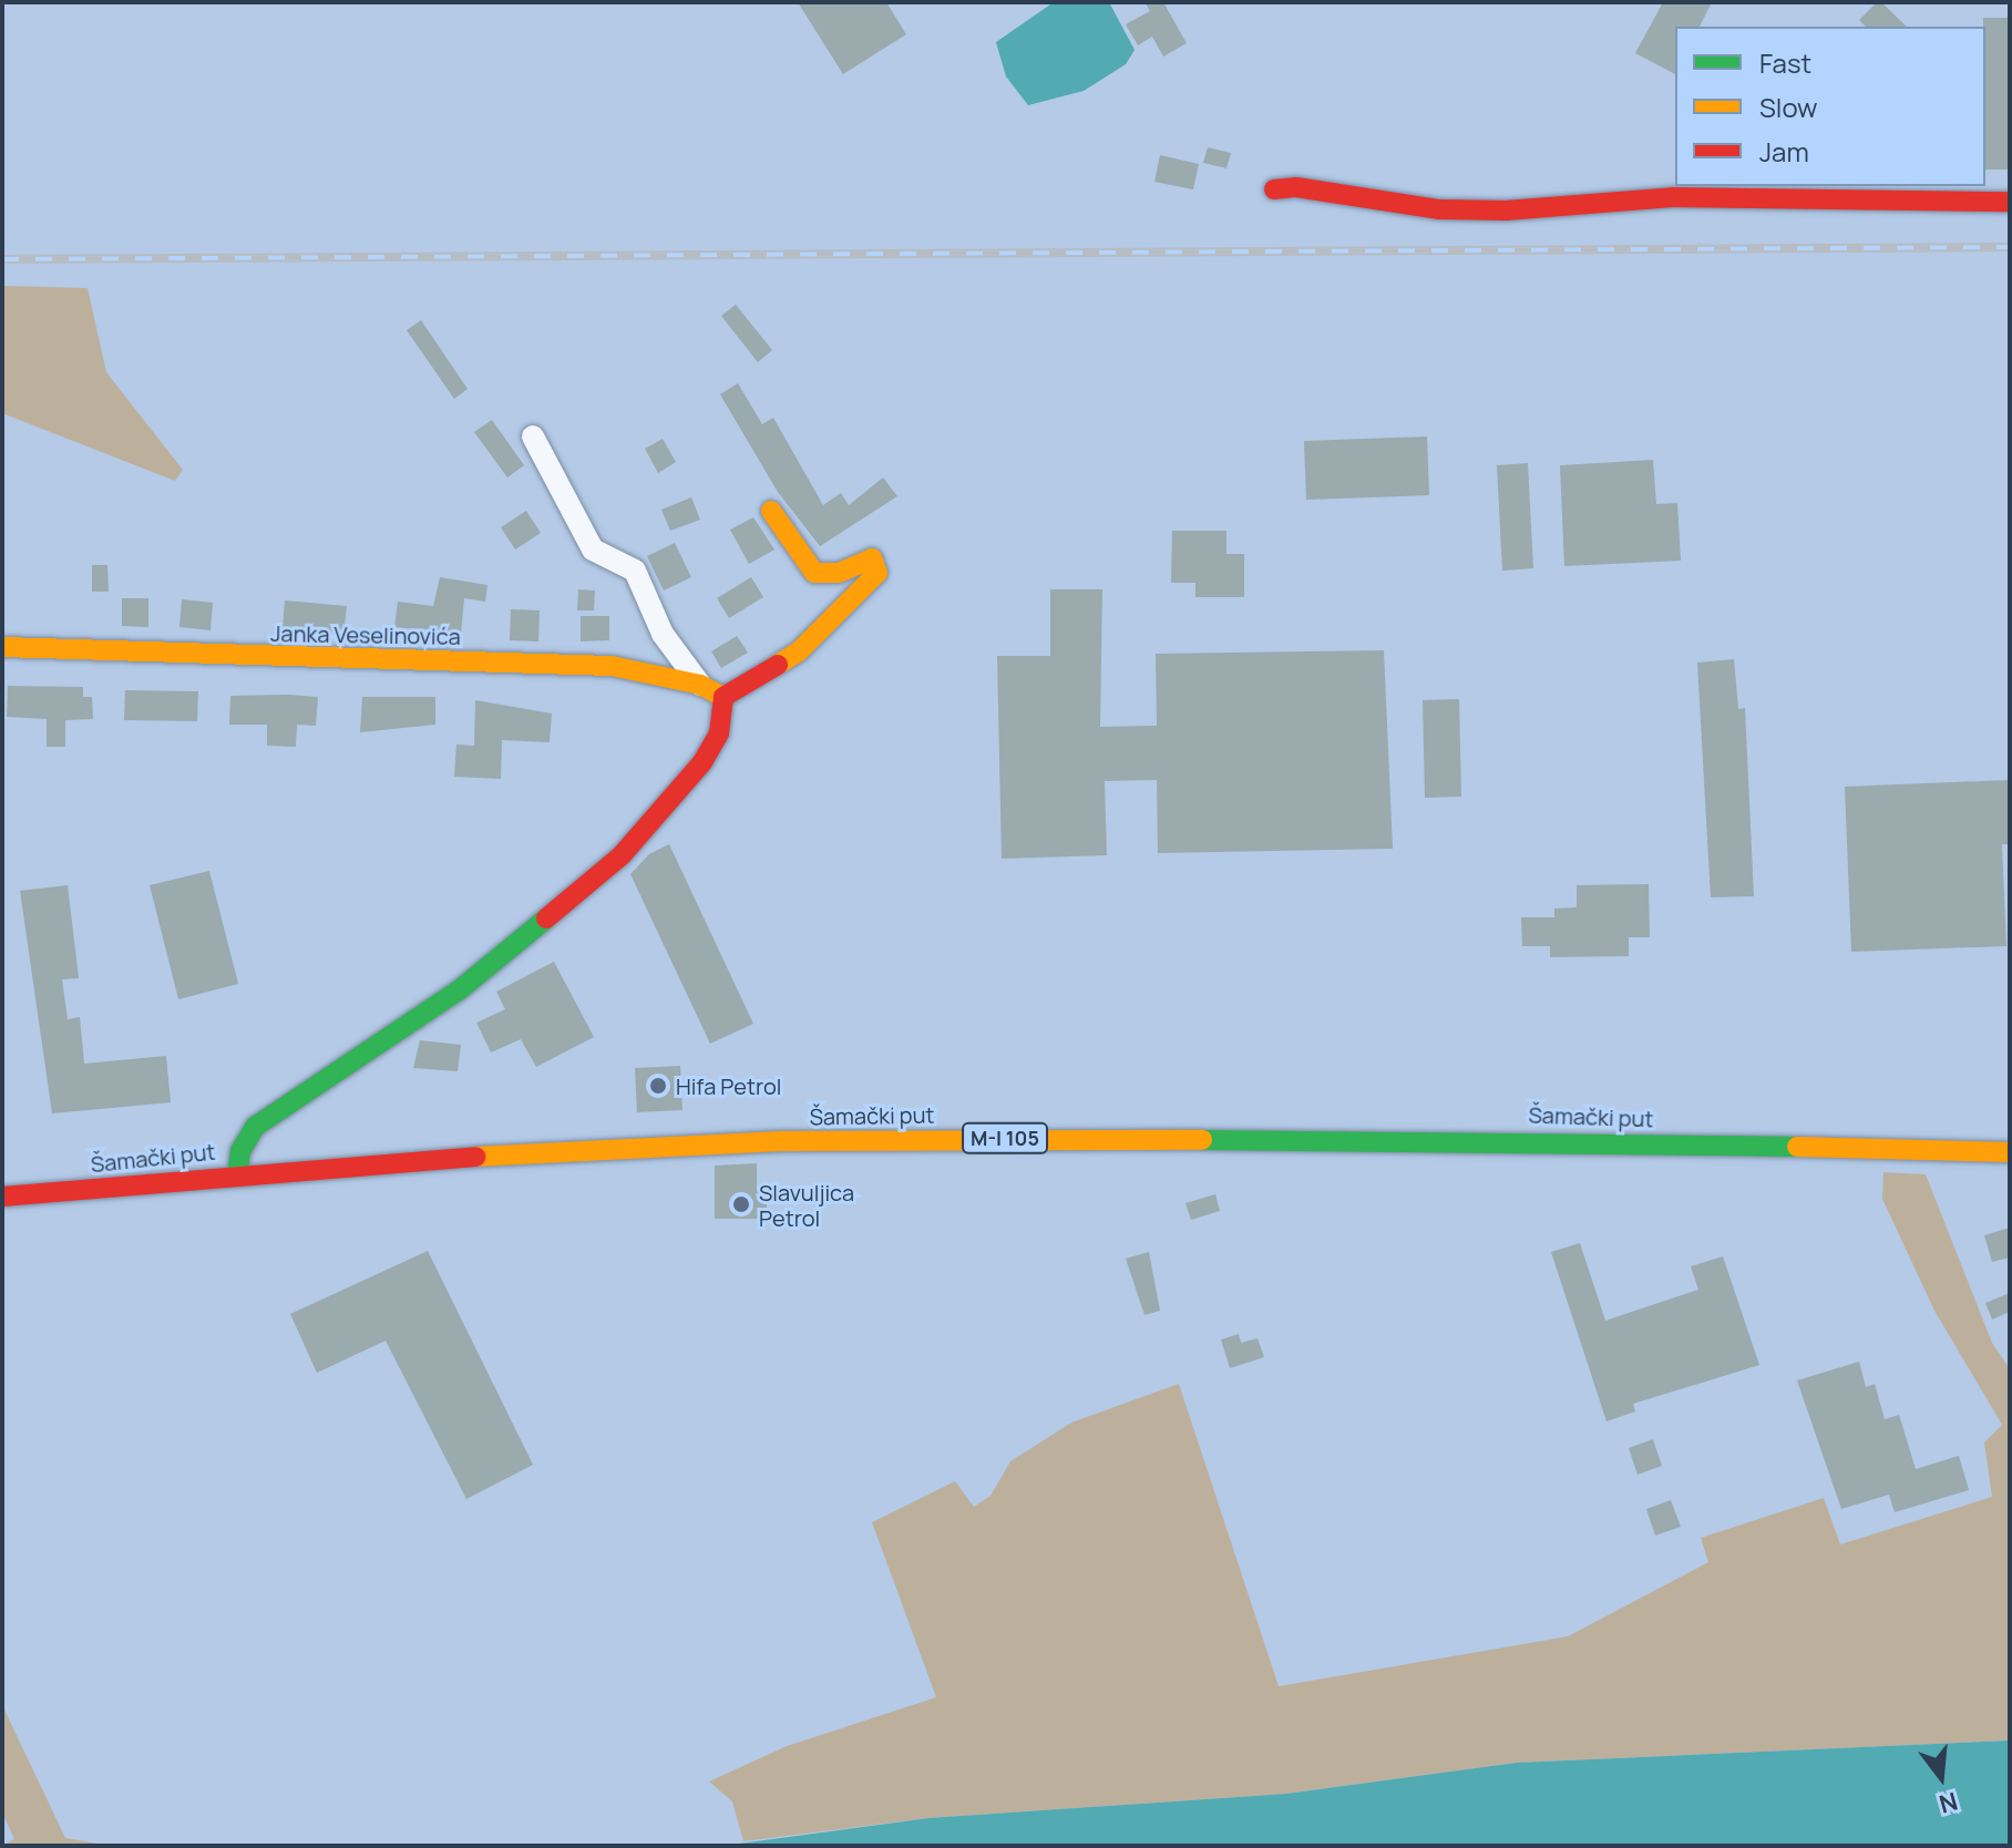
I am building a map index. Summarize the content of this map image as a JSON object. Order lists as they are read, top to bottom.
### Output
{
  "streets": {
    "street": ["Janka Veselinovića", "Šamački put", "M-I 105"]
  },
  "places": ["Hifa Petrol", "Slavuljica Petrol"],
  "legend": ["Fast", "Slow", "Jam"],
  "north": "bottom"
}
